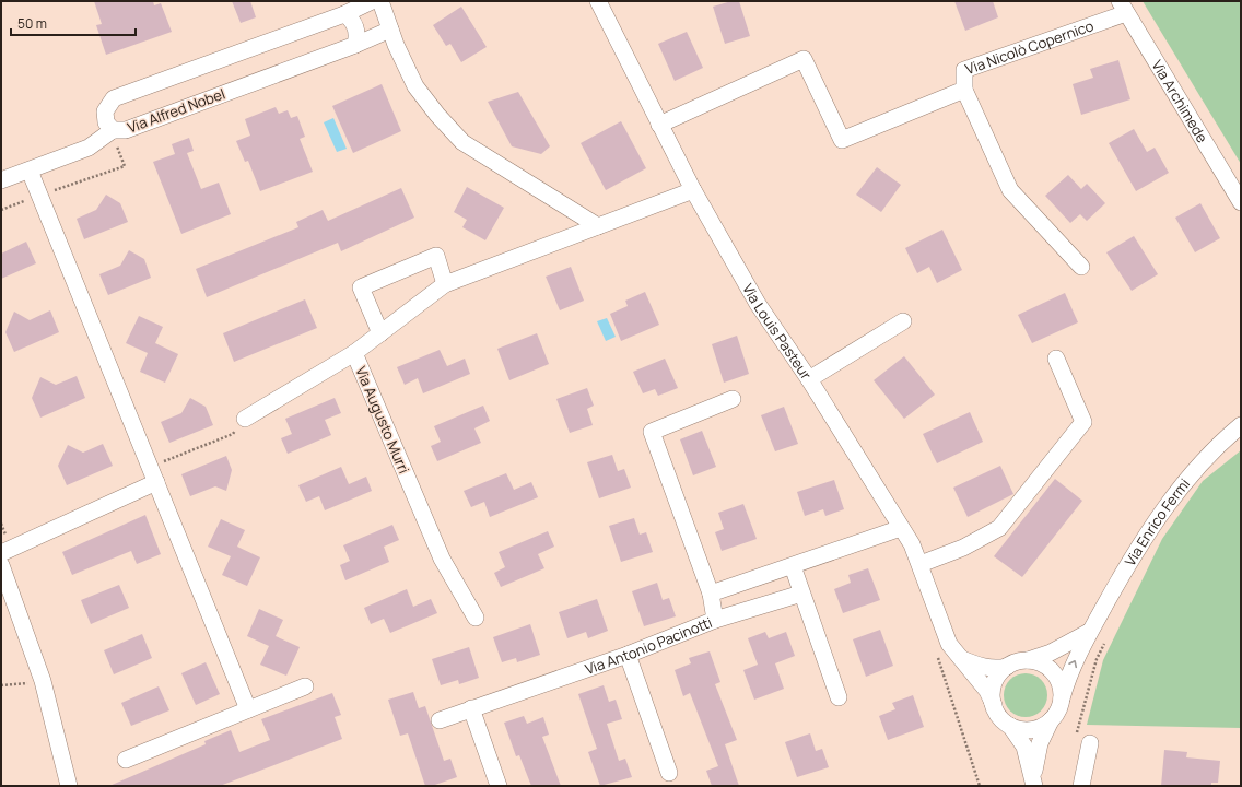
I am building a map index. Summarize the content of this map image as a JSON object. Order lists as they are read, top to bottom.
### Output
{
  "streets": {
    "street": [
      "Via Nicolò Copernico",
      "Via Archimede",
      "Via Alfred Nobel",
      "Via Louis Pasteur",
      "Via Augusto Murri",
      "Via Enrico Fermi",
      "Via Antonio Pacinotti"
    ]
  },
  "crossings": [
    ["Via Nicolò Copernico", "Via Archimede"],
    ["Via Nicolò Copernico", "Via Louis Pasteur"],
    ["Via Louis Pasteur", "Via Augusto Murri"],
    ["Via Louis Pasteur", "Via Enrico Fermi"],
    ["Via Louis Pasteur", "Via Antonio Pacinotti"]
  ],
  "scale_bar": "50 m"
}
